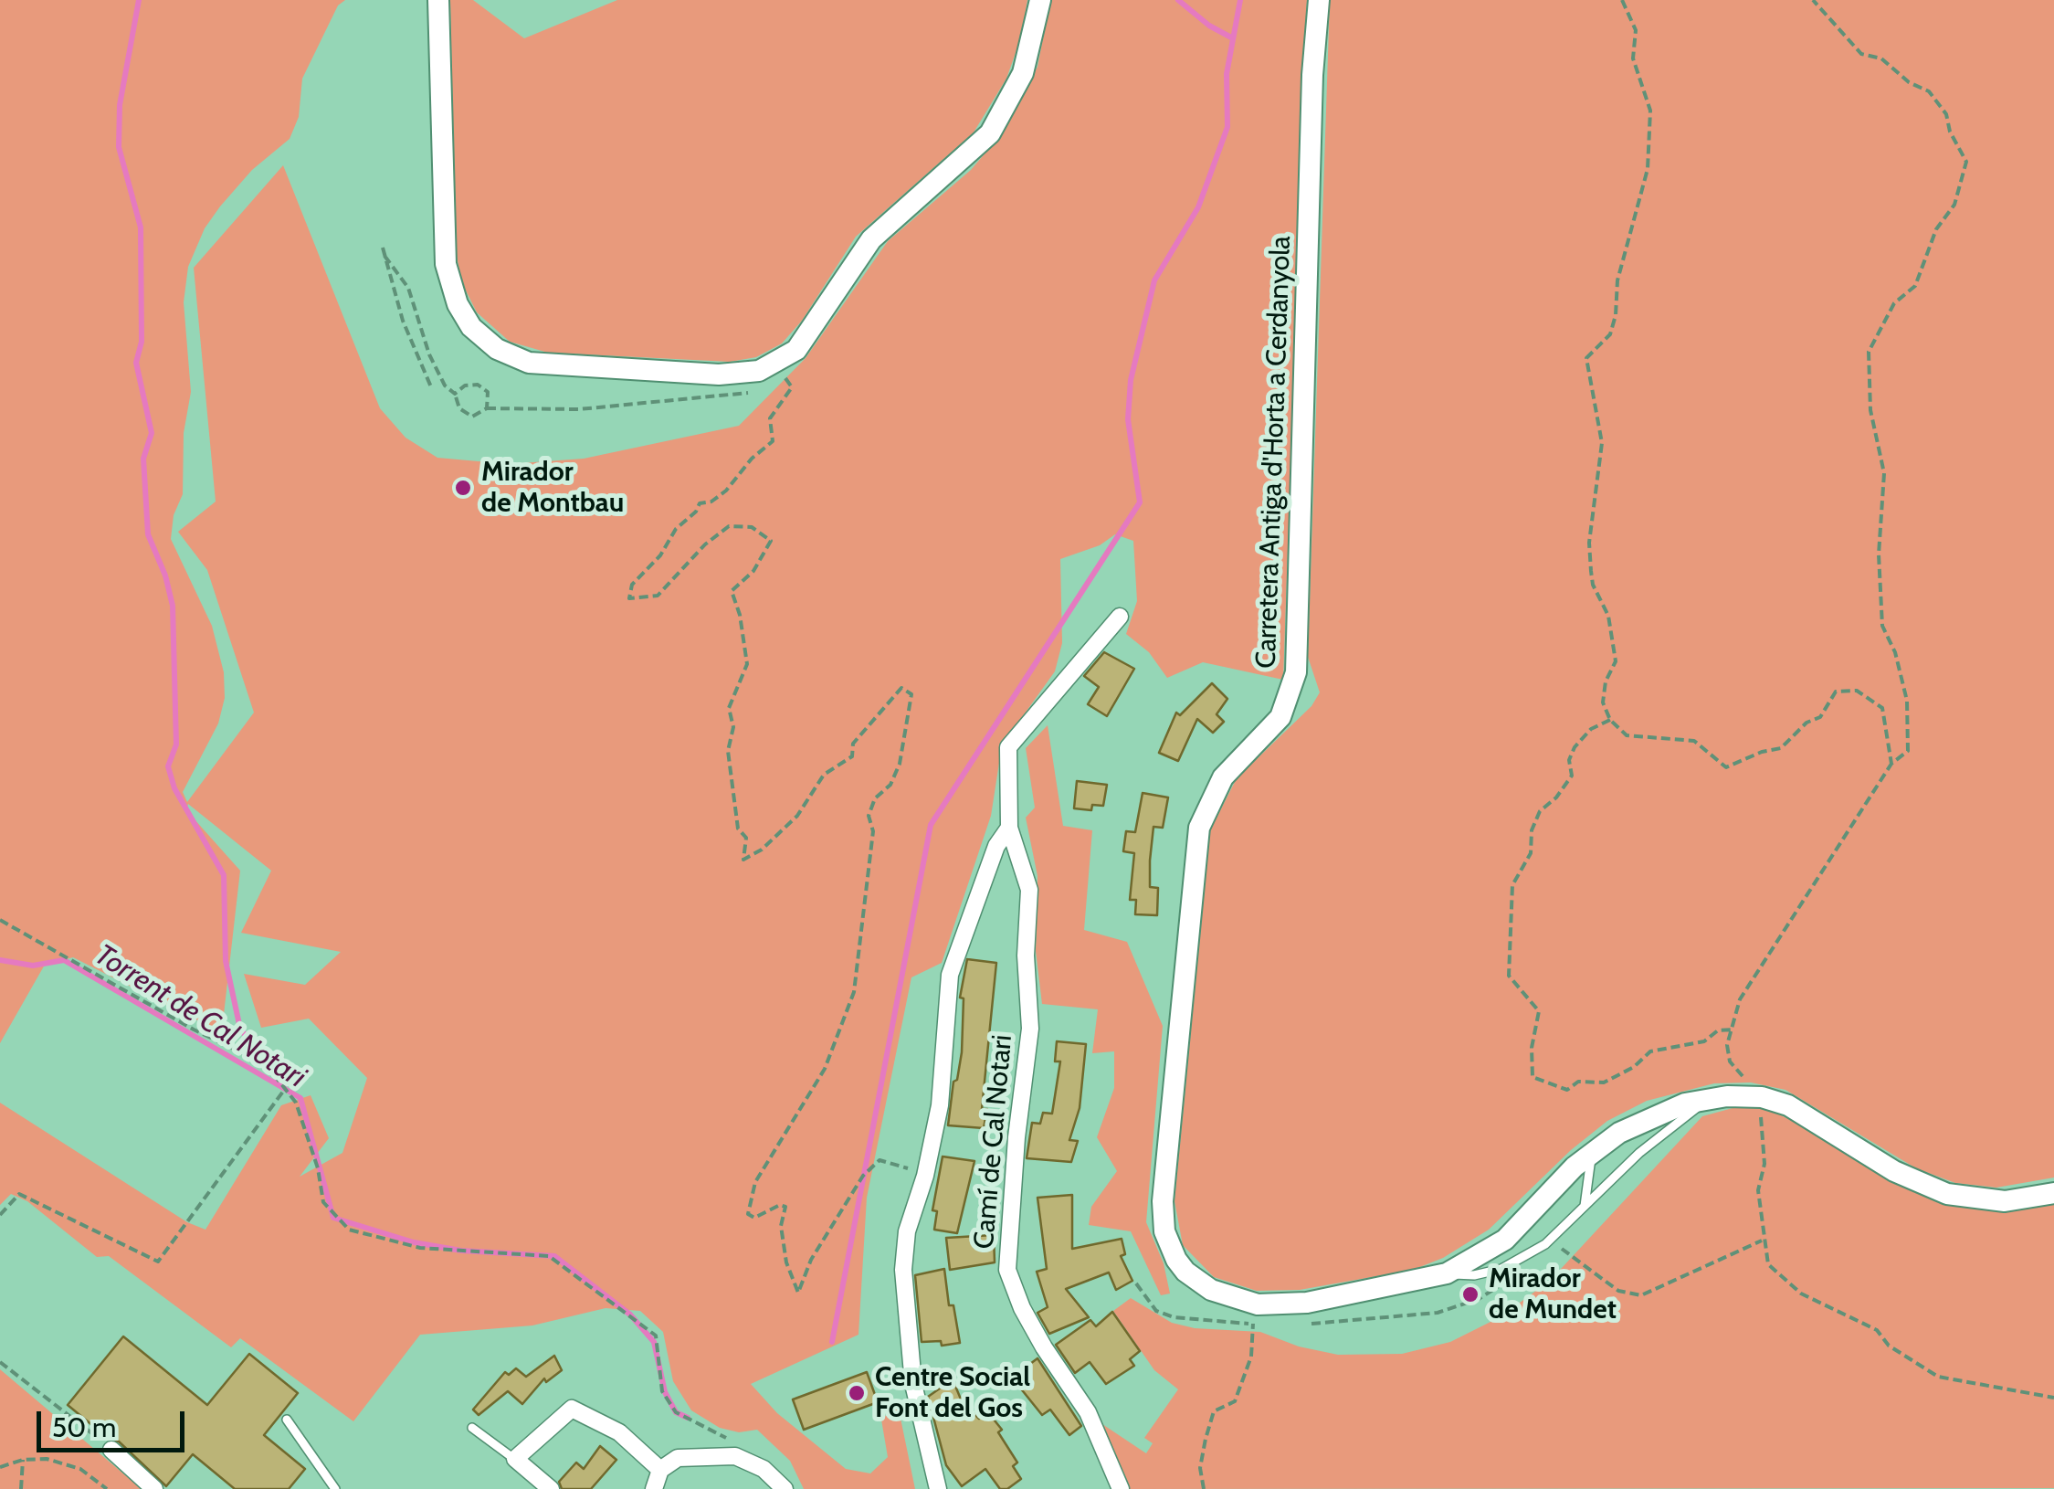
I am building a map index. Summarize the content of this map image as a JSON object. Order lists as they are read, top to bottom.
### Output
{
  "streets": {
    "street": ["Carretera Antiga d'Horta a Cerdanyola", "Camí de Cal Notari"]
  },
  "water": ["Torrent de Cal Notari"],
  "places": ["Mirador de Montbau", "Mirador de Mundet", "Centre Social Font del Gos"],
  "scale_bar": "50 m"
}
